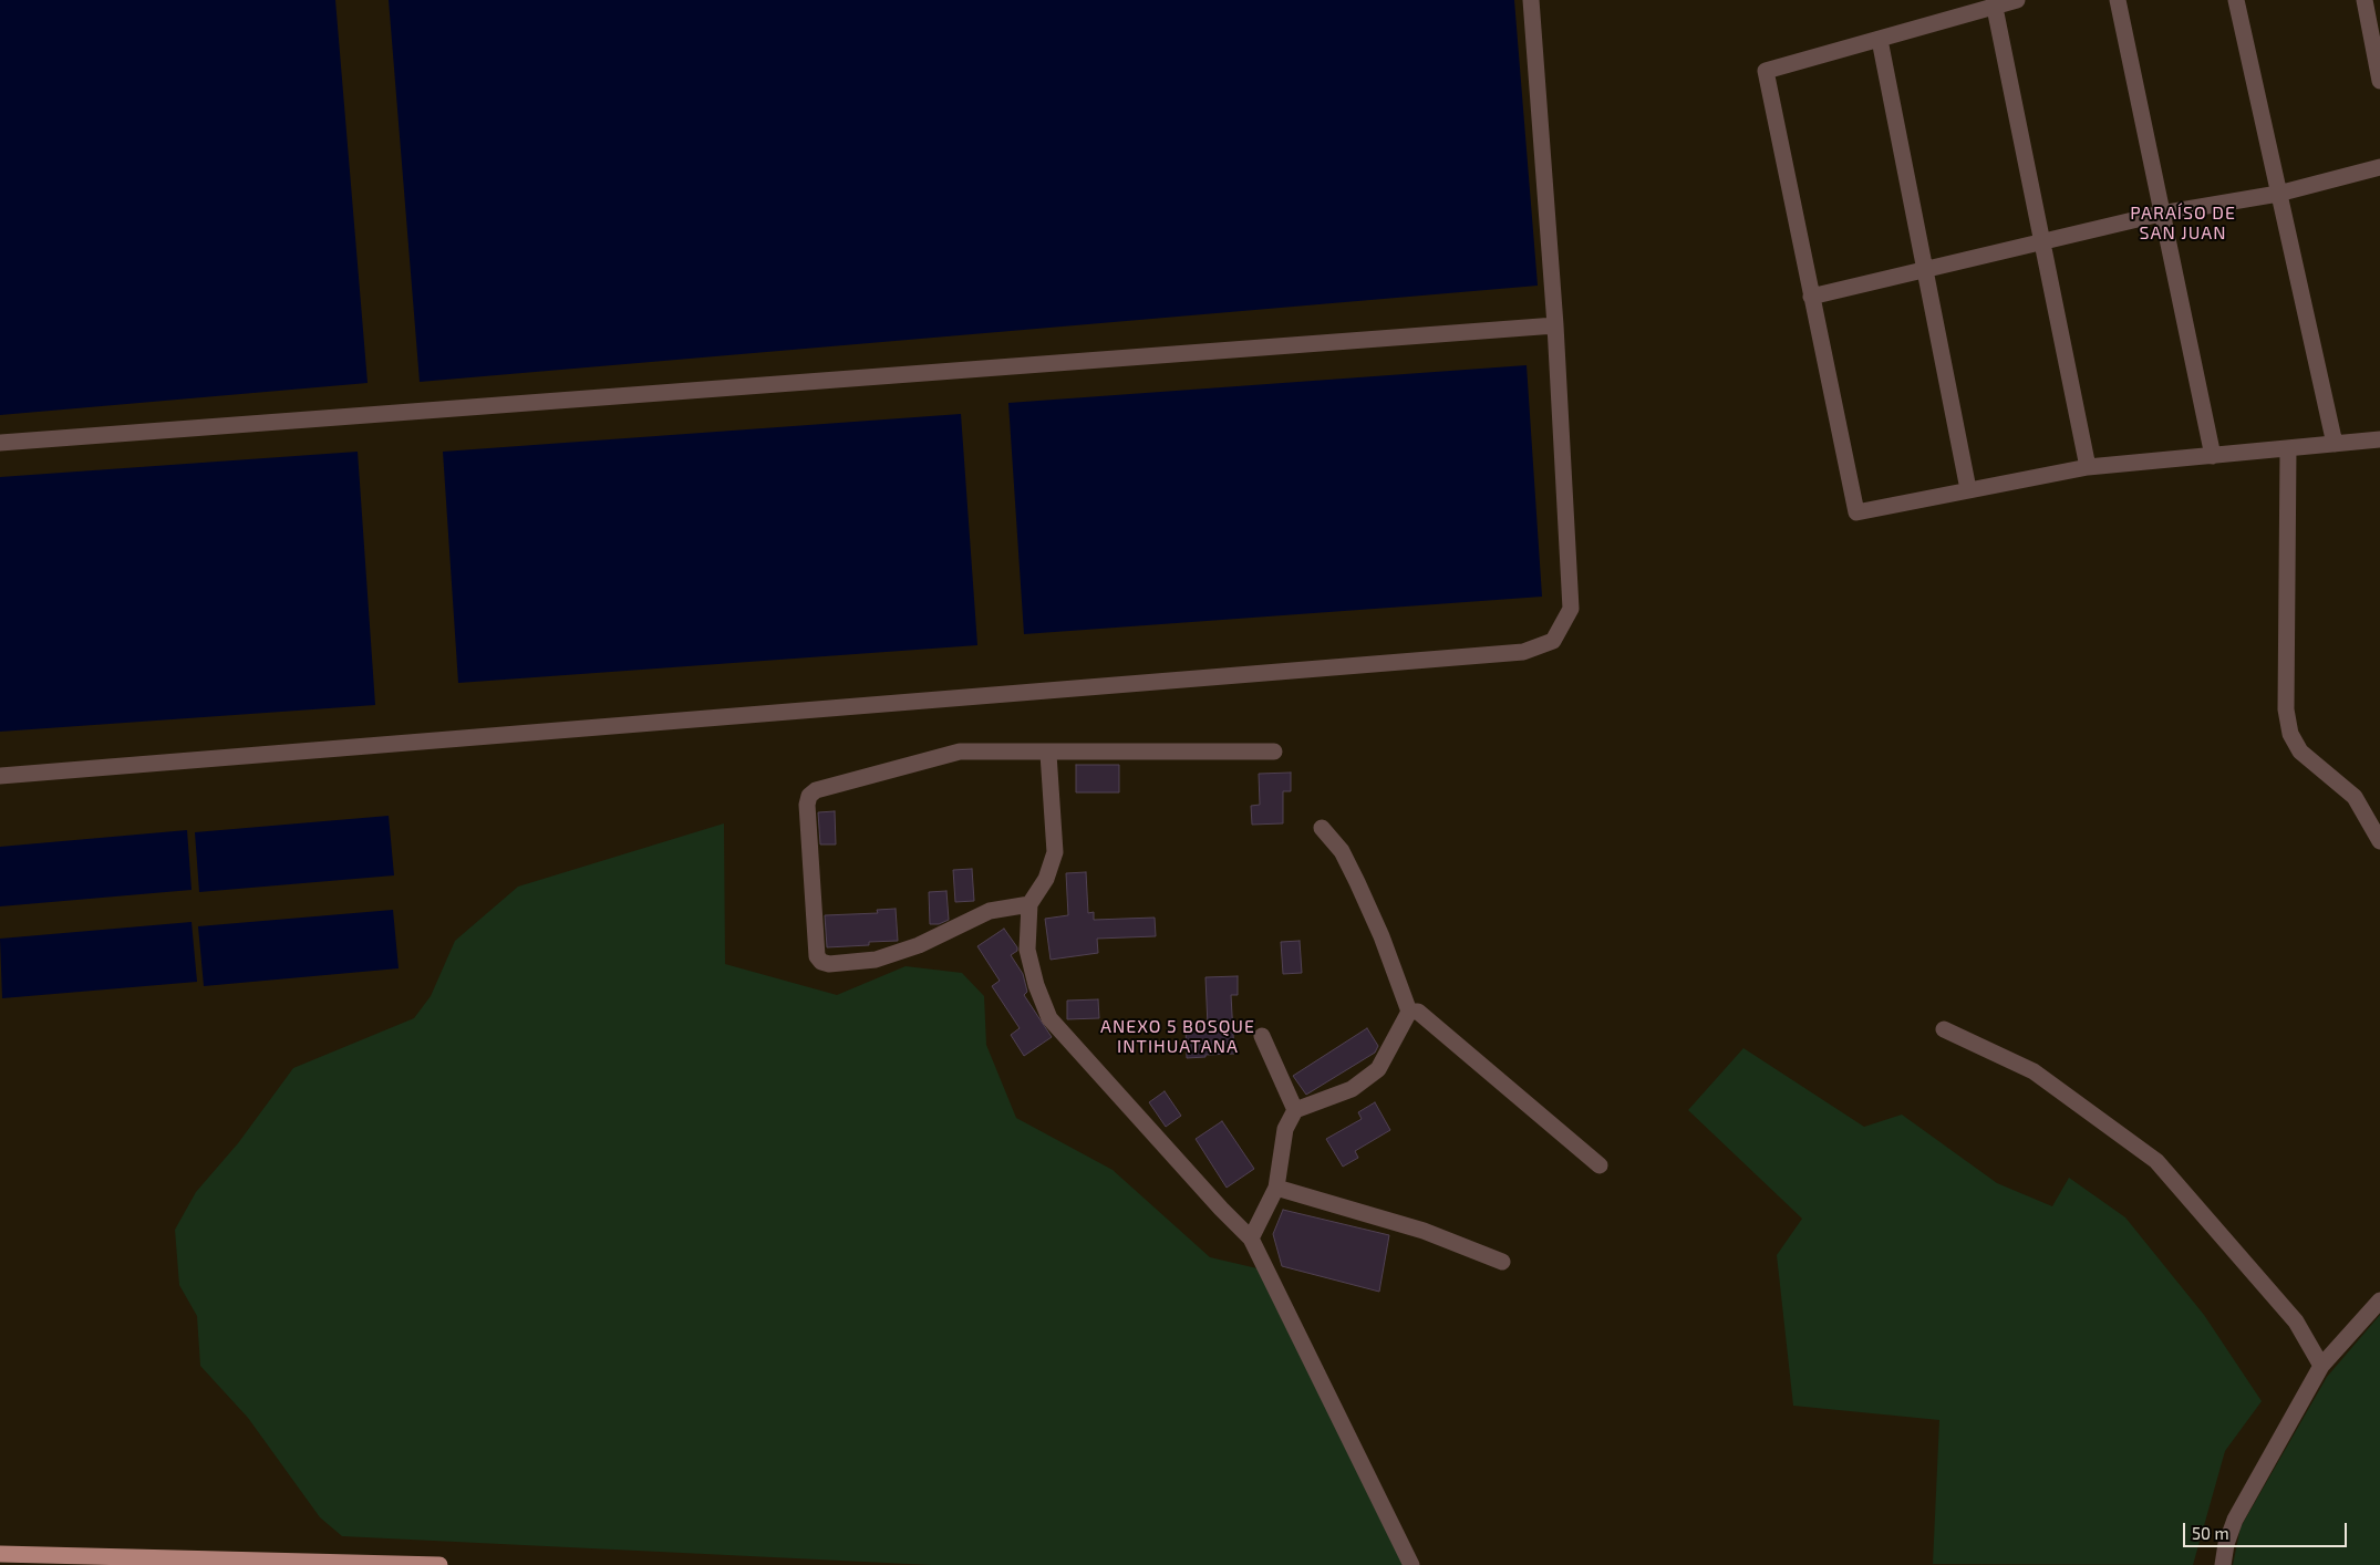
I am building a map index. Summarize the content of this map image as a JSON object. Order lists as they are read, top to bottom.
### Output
{
  "districts": ["PARAÍSO DE SAN JUAN", "ANEXO 5 BOSQUE INTIHUATANA"],
  "scale_bar": "50 m"
}
